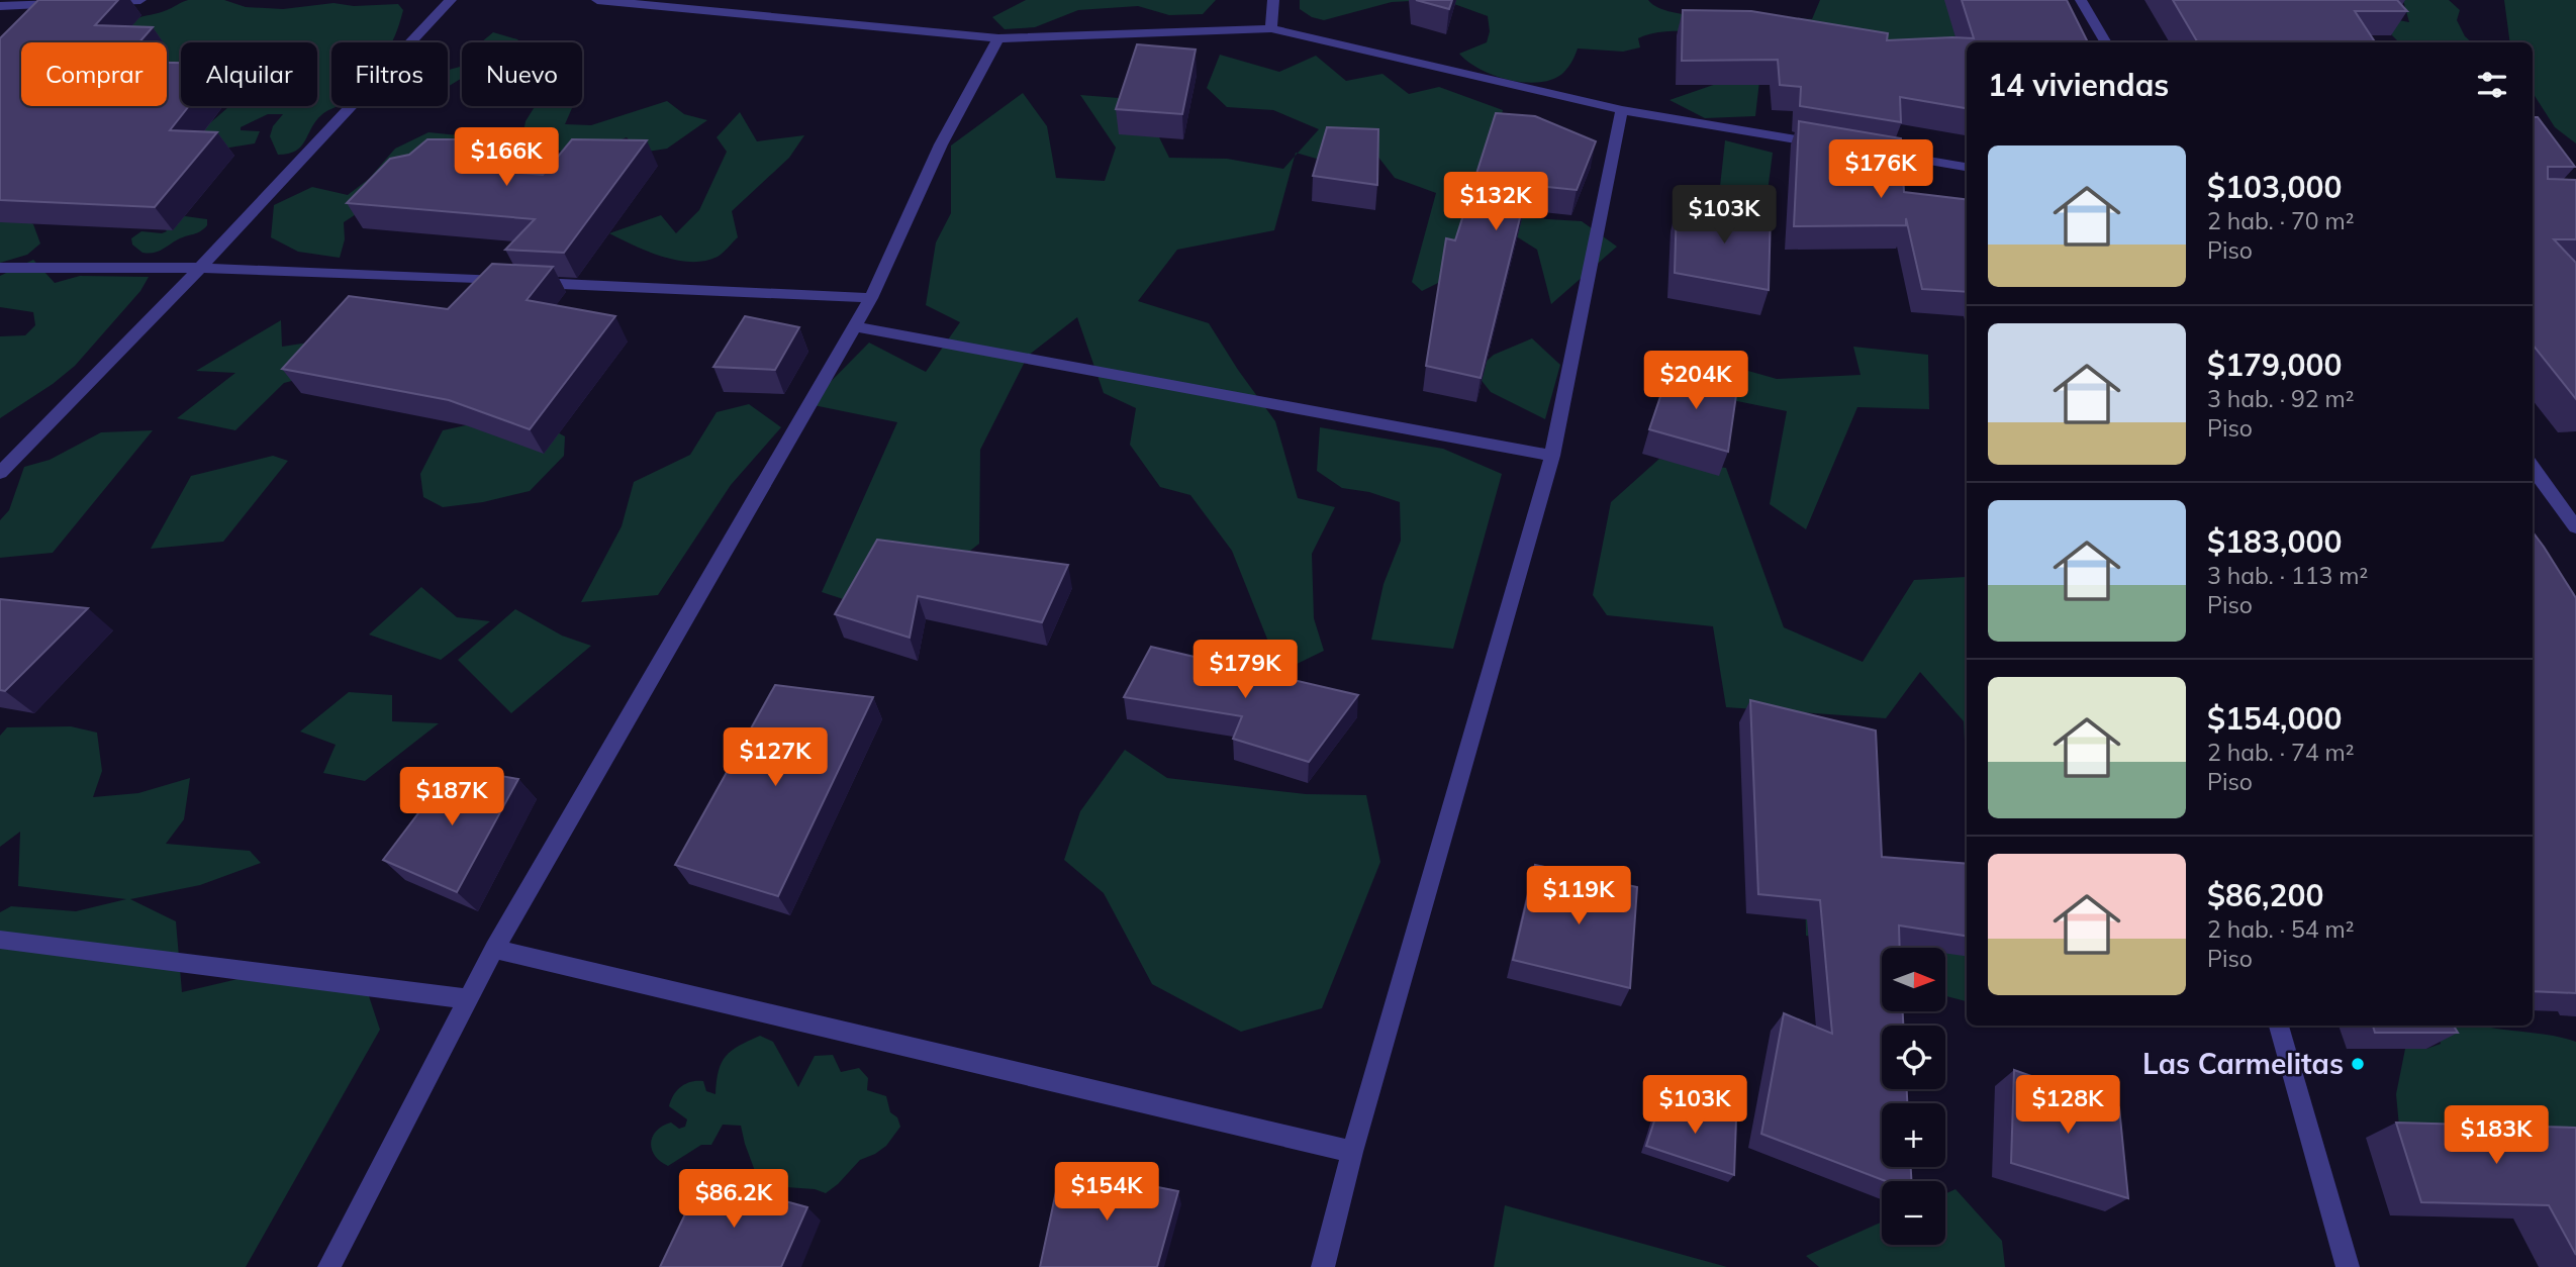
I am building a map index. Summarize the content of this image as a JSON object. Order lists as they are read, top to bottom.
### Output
{
  "places": ["Las Carmelitas"],
  "north": "right",
  "page": {
    "chip": [
      "Comprar",
      "Alquilar",
      "Filtros",
      "Nuevo"
    ],
    "heading": "14 viviendas",
    "price": [
      "$166K",
      "$176K",
      "$132K",
      "$103K",
      "$204K",
      "$179K",
      "$127K",
      "$187K",
      "$119K",
      "$103K",
      "$128K",
      "$183K",
      "$154K",
      "$86.2K"
    ],
    "list": [
      {
        "name": "$103,000",
        "note": "2 hab. · 70 m² · Piso"
      },
      {
        "name": "$179,000",
        "note": "3 hab. · 92 m² · Piso"
      },
      {
        "name": "$183,000",
        "note": "3 hab. · 113 m² · Piso"
      },
      {
        "name": "$154,000",
        "note": "2 hab. · 74 m² · Piso"
      },
      {
        "name": "$86,200",
        "note": "2 hab. · 54 m² · Piso"
      }
    ],
    "map_buttons": ["+", "−"]
  }
}
